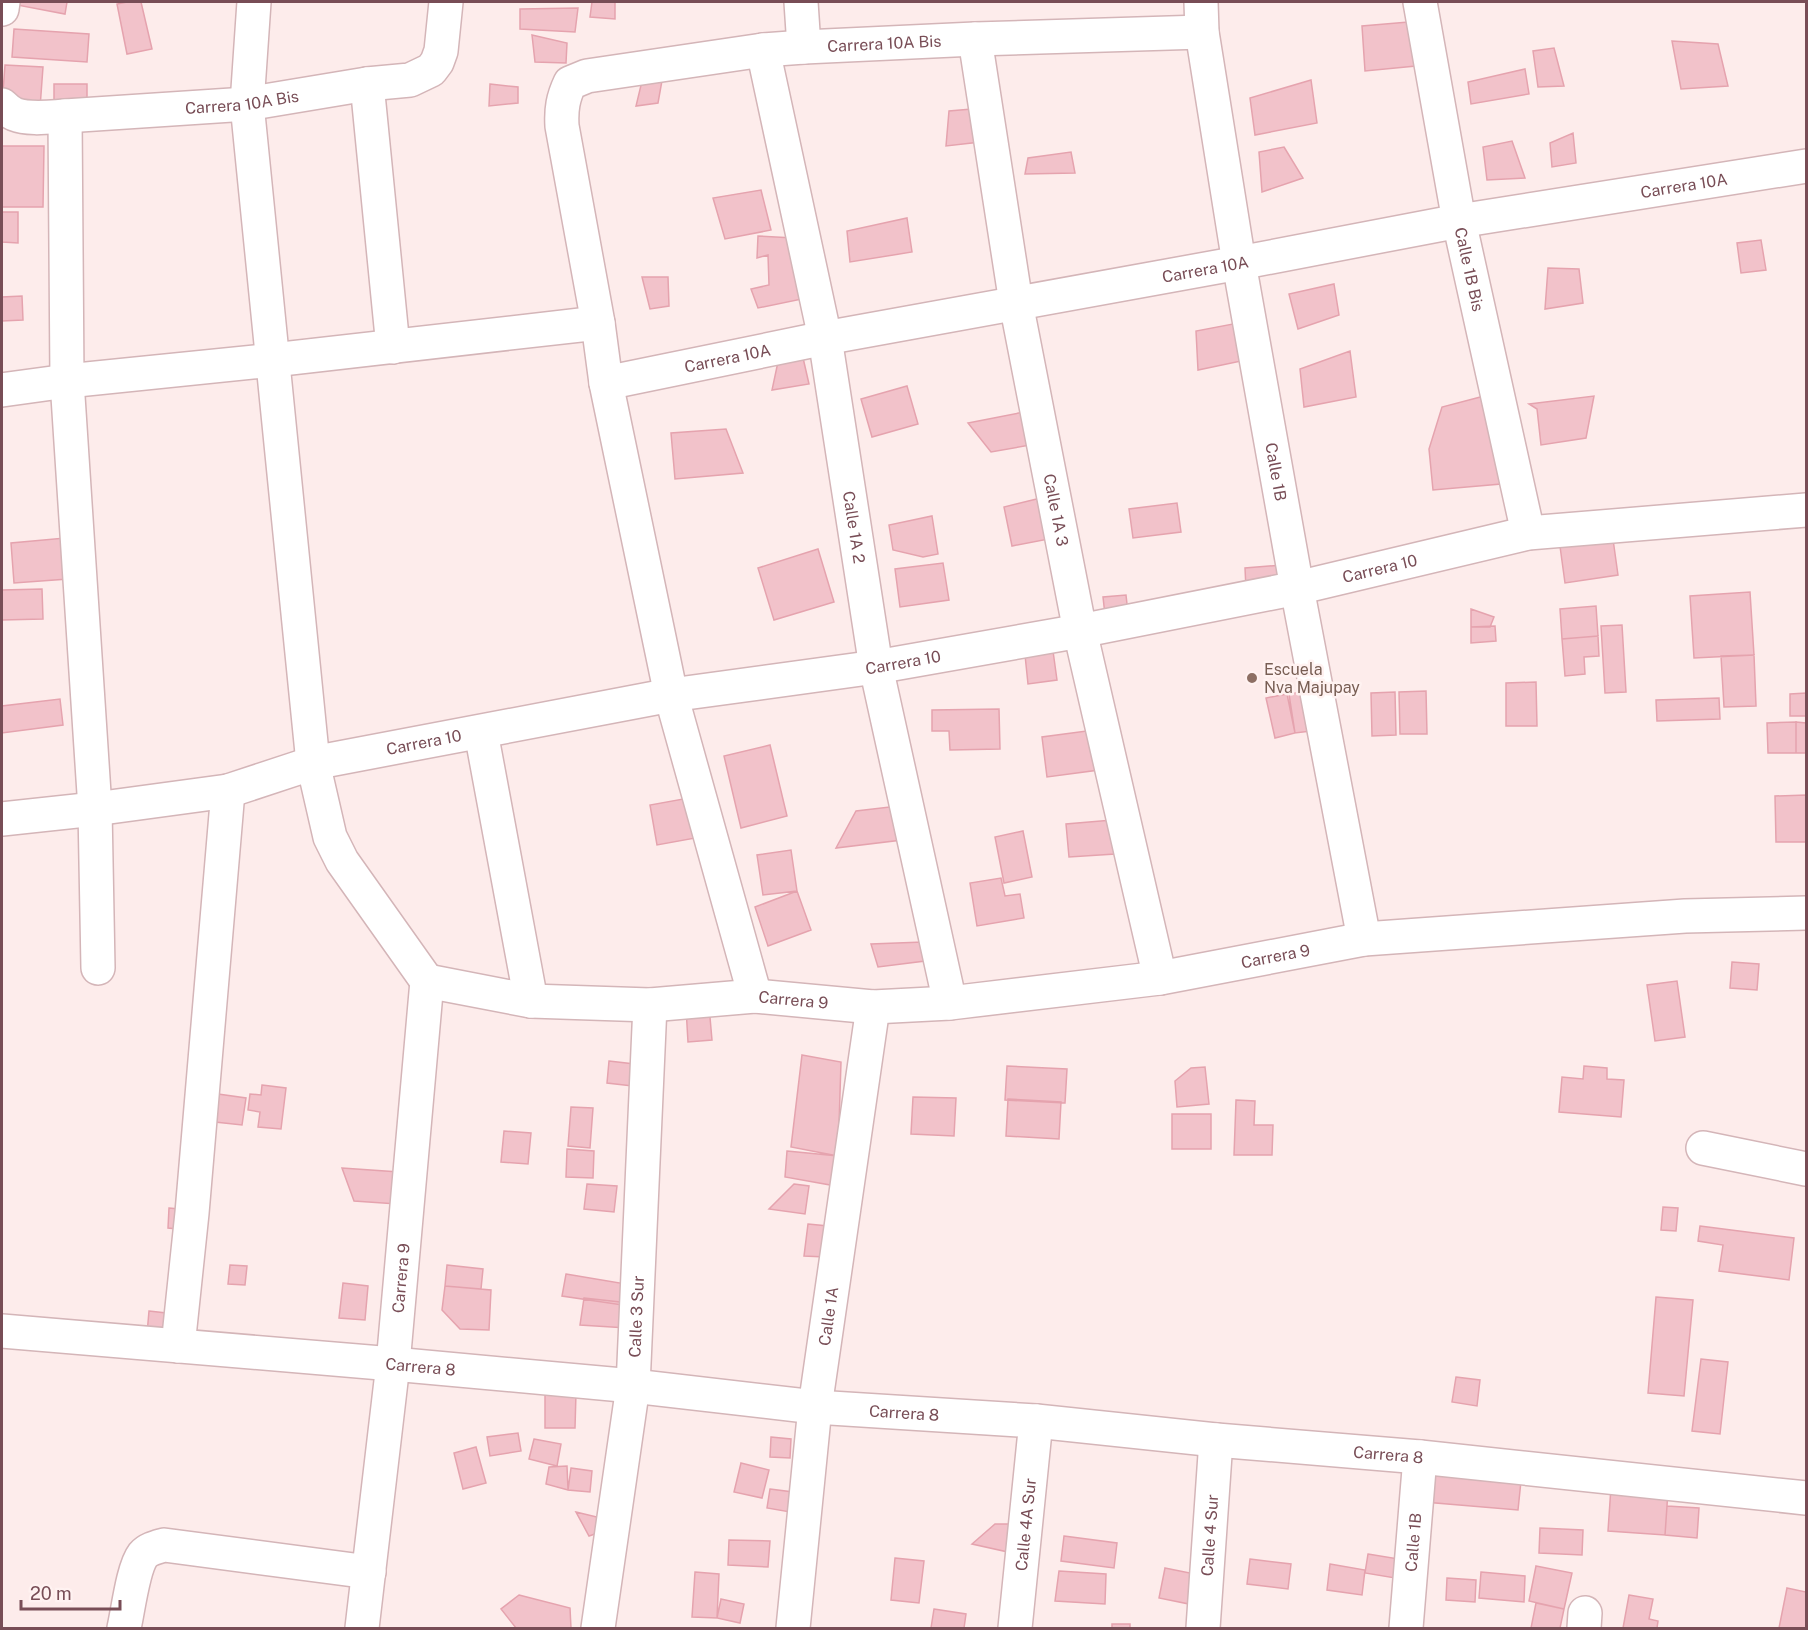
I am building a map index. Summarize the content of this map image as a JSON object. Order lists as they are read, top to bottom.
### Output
{
  "streets": {
    "street": [
      "Carrera 10A Bis",
      "Carrera 10A",
      "Calle 1B Bis",
      "Calle 1B",
      "Calle 1A 3",
      "Calle 1A 2",
      "Carrera 10",
      "Carrera 9",
      "Calle 1A",
      "Calle 3 Sur",
      "Carrera 8",
      "Calle 4A Sur",
      "Calle 4 Sur"
    ]
  },
  "crossings": [
    ["Carrera 10A Bis", "Calle 1B"],
    ["Carrera 10A Bis", "Calle 1A 3"],
    ["Carrera 10A Bis", "Calle 1A 2"],
    ["Carrera 10A", "Calle 1B Bis"],
    ["Carrera 10A", "Calle 1B"],
    ["Carrera 10A", "Calle 1A 3"],
    ["Carrera 10A", "Calle 1A 2"],
    ["Calle 1B Bis", "Carrera 10"],
    ["Calle 1B", "Carrera 10"],
    ["Calle 1B", "Carrera 9"],
    ["Calle 1B", "Carrera 8"],
    ["Calle 1A 3", "Carrera 10"],
    ["Calle 1A 3", "Carrera 9"],
    ["Calle 1A 2", "Carrera 10"],
    ["Calle 1A 2", "Carrera 9"],
    ["Carrera 9", "Calle 1A"],
    ["Carrera 9", "Calle 3 Sur"],
    ["Carrera 9", "Carrera 8"],
    ["Calle 1A", "Carrera 8"],
    ["Calle 3 Sur", "Carrera 8"],
    ["Carrera 8", "Calle 4A Sur"],
    ["Carrera 8", "Calle 4 Sur"]
  ],
  "places": ["Escuela Nva Majupay"],
  "scale_bar": "20 m"
}
